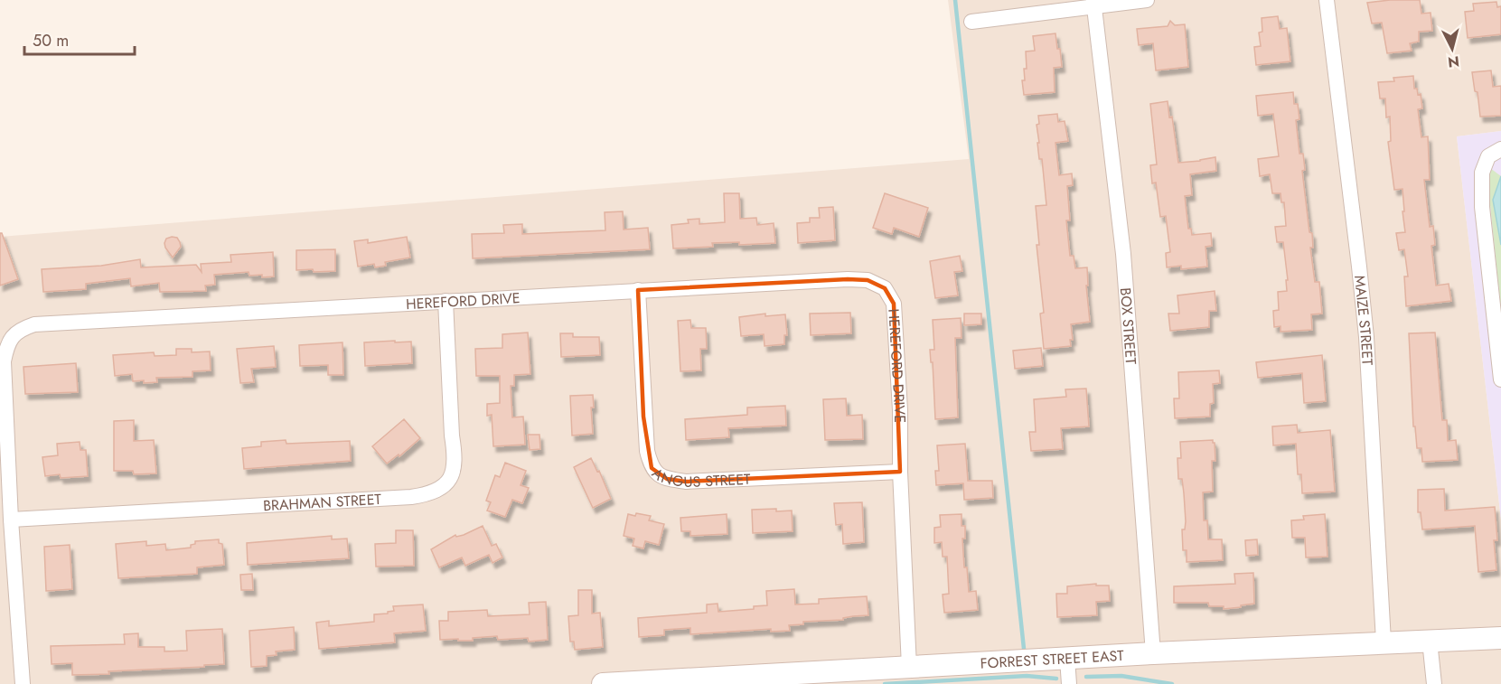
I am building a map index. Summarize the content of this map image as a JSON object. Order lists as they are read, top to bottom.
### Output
{
  "streets": {
    "main road": ["FORREST STREET EAST"],
    "street": [
      "HEREFORD DRIVE",
      "MAIZE STREET",
      "BOX STREET",
      "ANGUS STREET",
      "BRAHMAN STREET"
    ]
  },
  "crossings": [
    ["HEREFORD DRIVE", "ANGUS STREET"],
    ["HEREFORD DRIVE", "BRAHMAN STREET"],
    ["HEREFORD DRIVE", "FORREST STREET EAST"],
    ["MAIZE STREET", "FORREST STREET EAST"],
    ["BOX STREET", "FORREST STREET EAST"]
  ],
  "scale_bar": "50 m",
  "north": "bottom"
}
